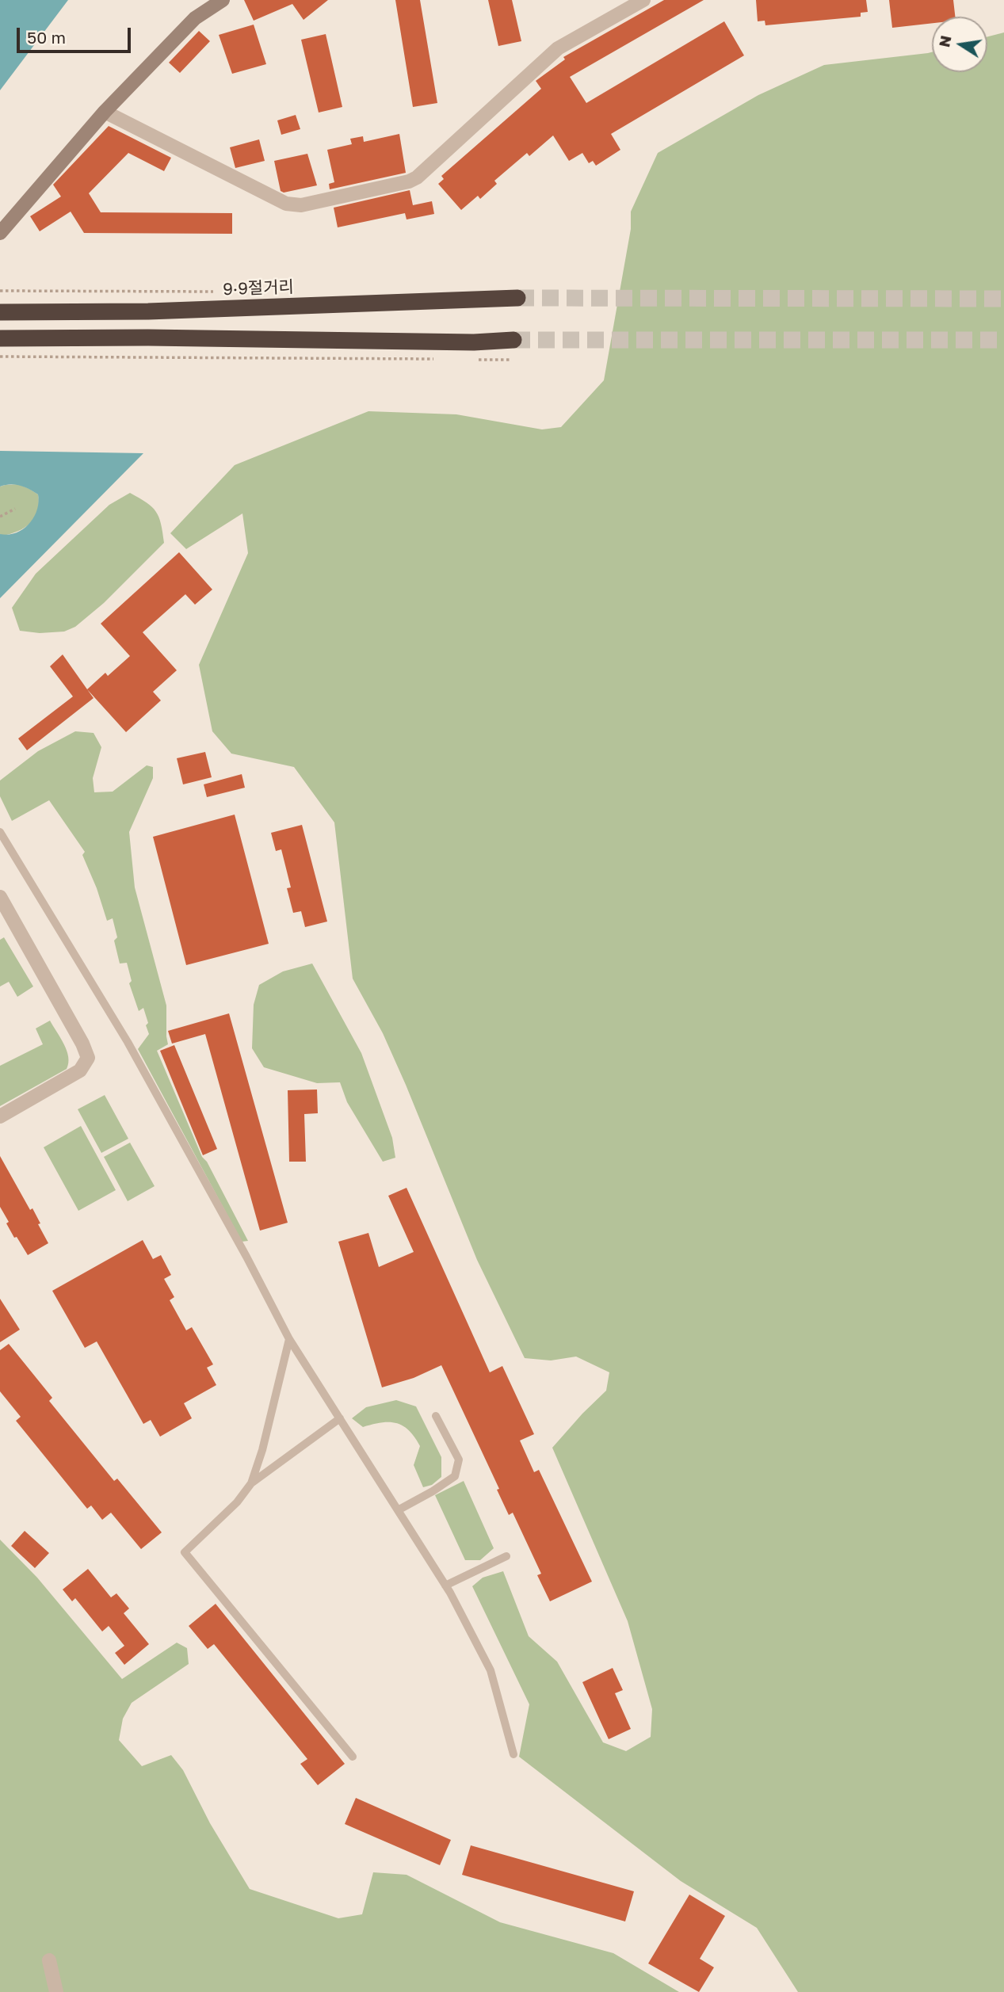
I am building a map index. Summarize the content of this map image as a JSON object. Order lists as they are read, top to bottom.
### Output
{
  "streets": {
    "highway": ["9·9절거리"]
  },
  "scale_bar": "50 m",
  "north": "left"
}
